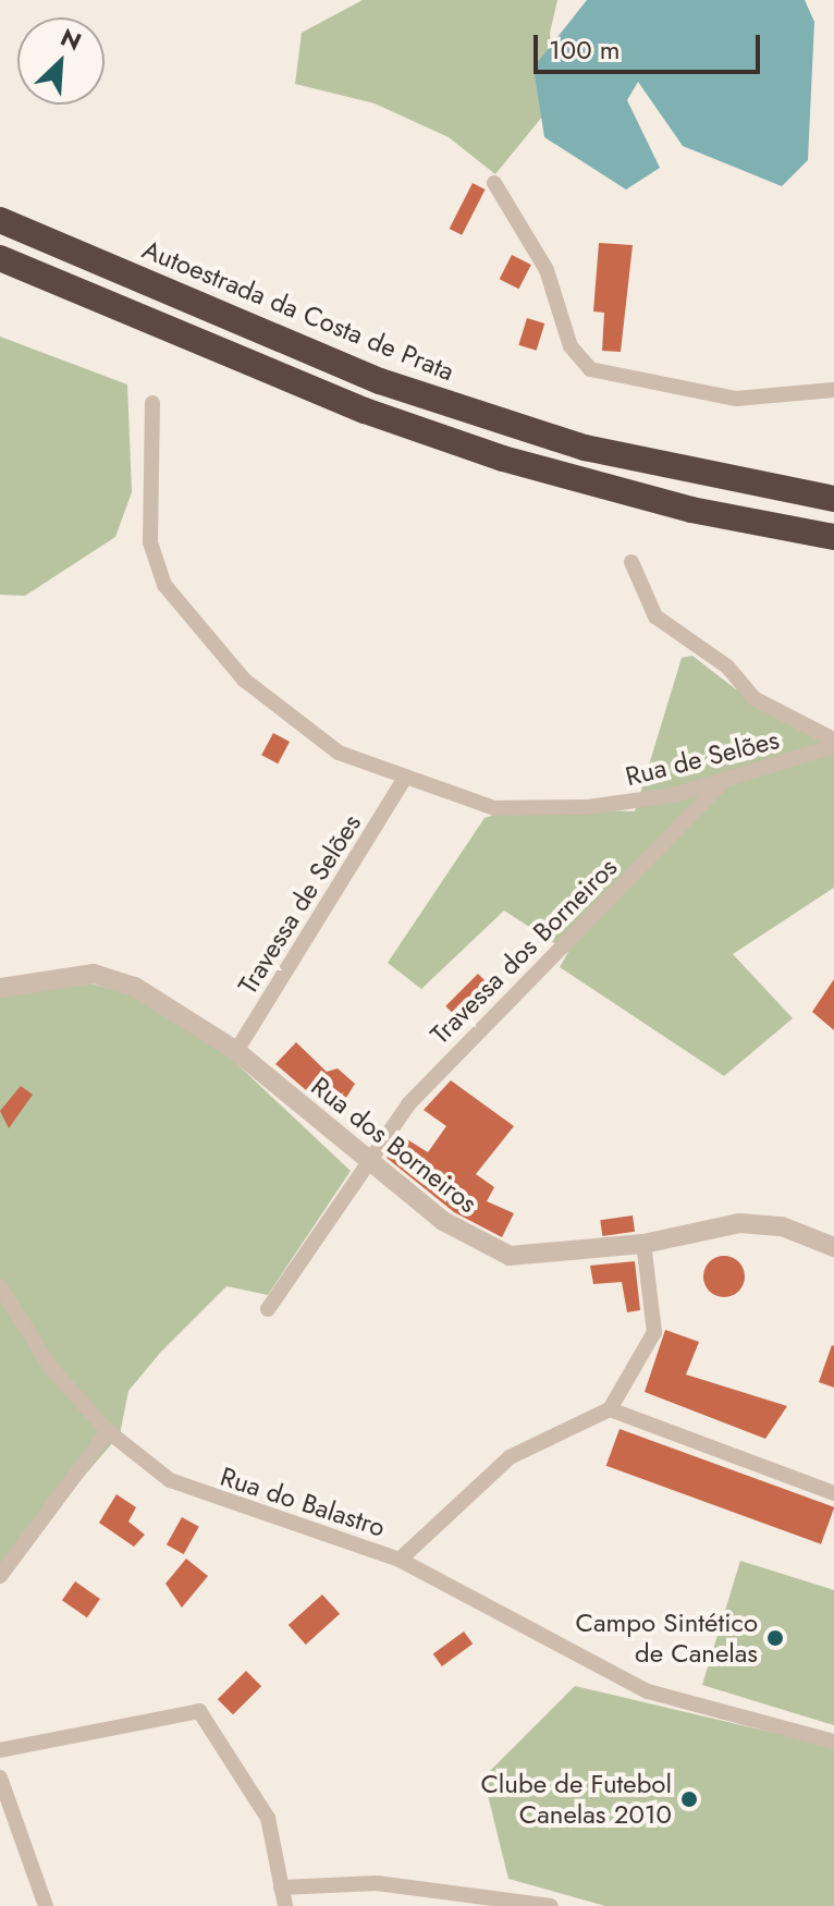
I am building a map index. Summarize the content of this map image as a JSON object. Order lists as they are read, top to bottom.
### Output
{
  "streets": {
    "highway": ["Autoestrada da Costa de Prata"],
    "street": [
      "Rua de Selões",
      "Travessa de Selões",
      "Travessa dos Borneiros",
      "Rua dos Borneiros",
      "Rua do Balastro"
    ]
  },
  "crossings": [
    ["Rua de Selões", "Travessa de Selões"],
    ["Rua de Selões", "Travessa dos Borneiros"],
    ["Travessa de Selões", "Rua dos Borneiros"],
    ["Travessa dos Borneiros", "Rua dos Borneiros"]
  ],
  "places": ["Campo Sintético de Canelas", "Clube de Futebol Canelas 2010"],
  "scale_bar": "100 m",
  "north": "top right"
}
